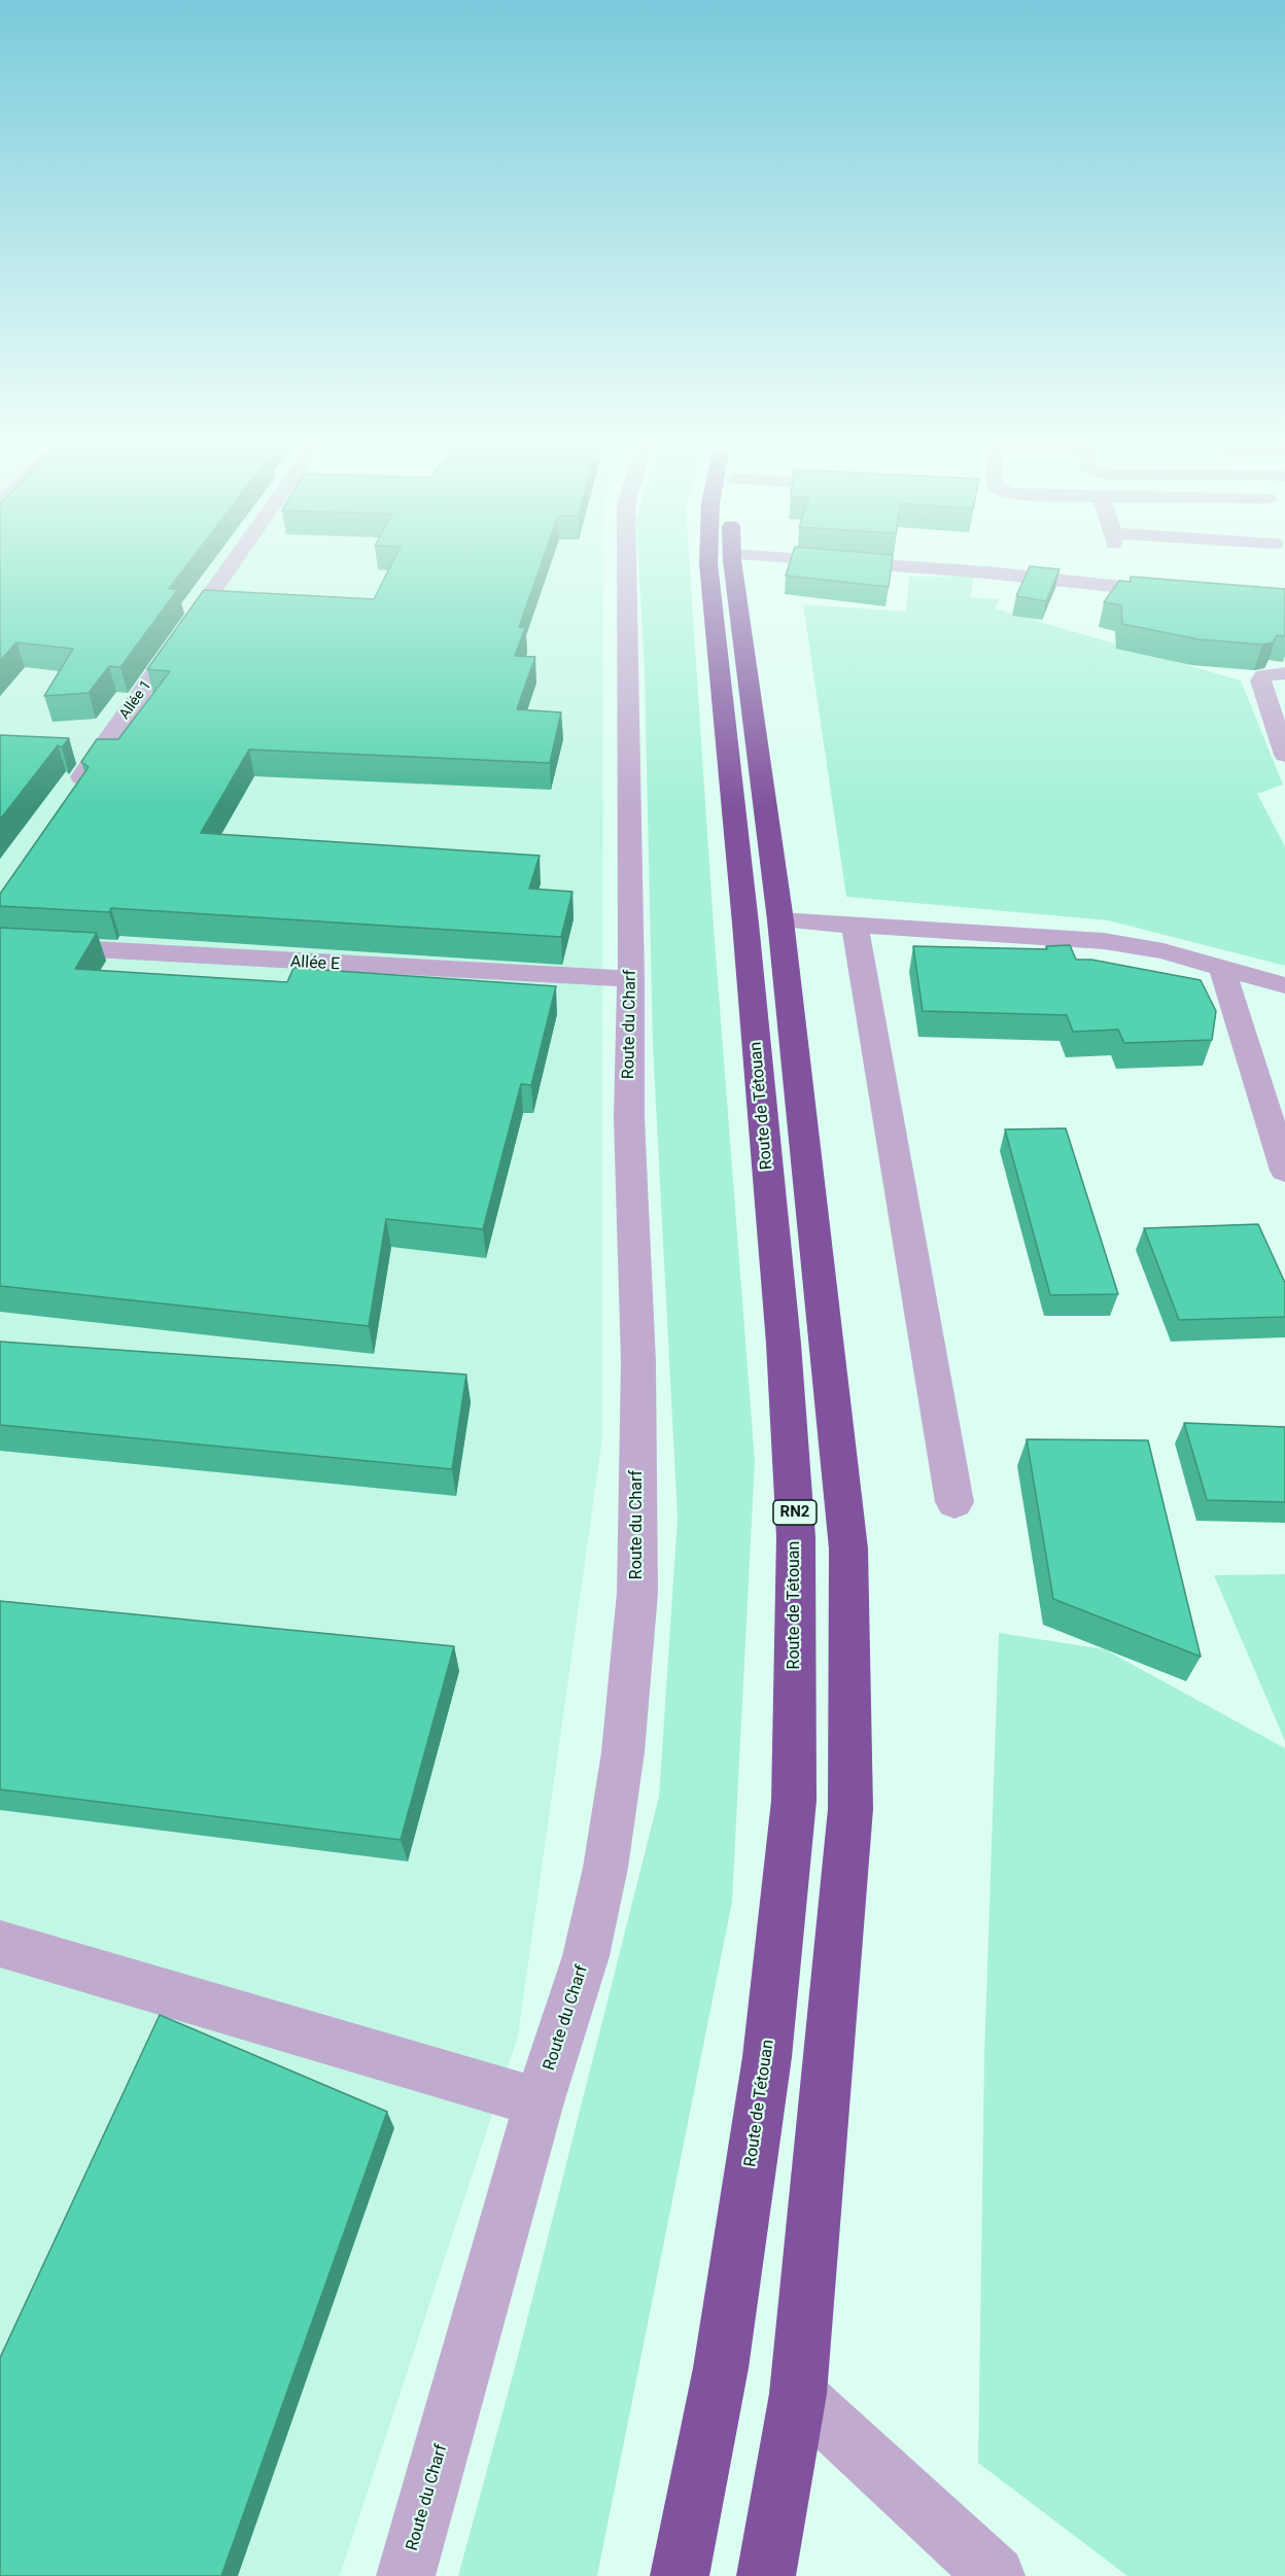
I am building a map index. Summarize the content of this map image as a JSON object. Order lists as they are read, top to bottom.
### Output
{
  "streets": {
    "highway": ["Route de Tétouan", "RN2"],
    "street": ["Allée 1", "Allée E", "Route du Charf"]
  },
  "crossings": [
    ["Allée E", "Route du Charf"]
  ]
}
